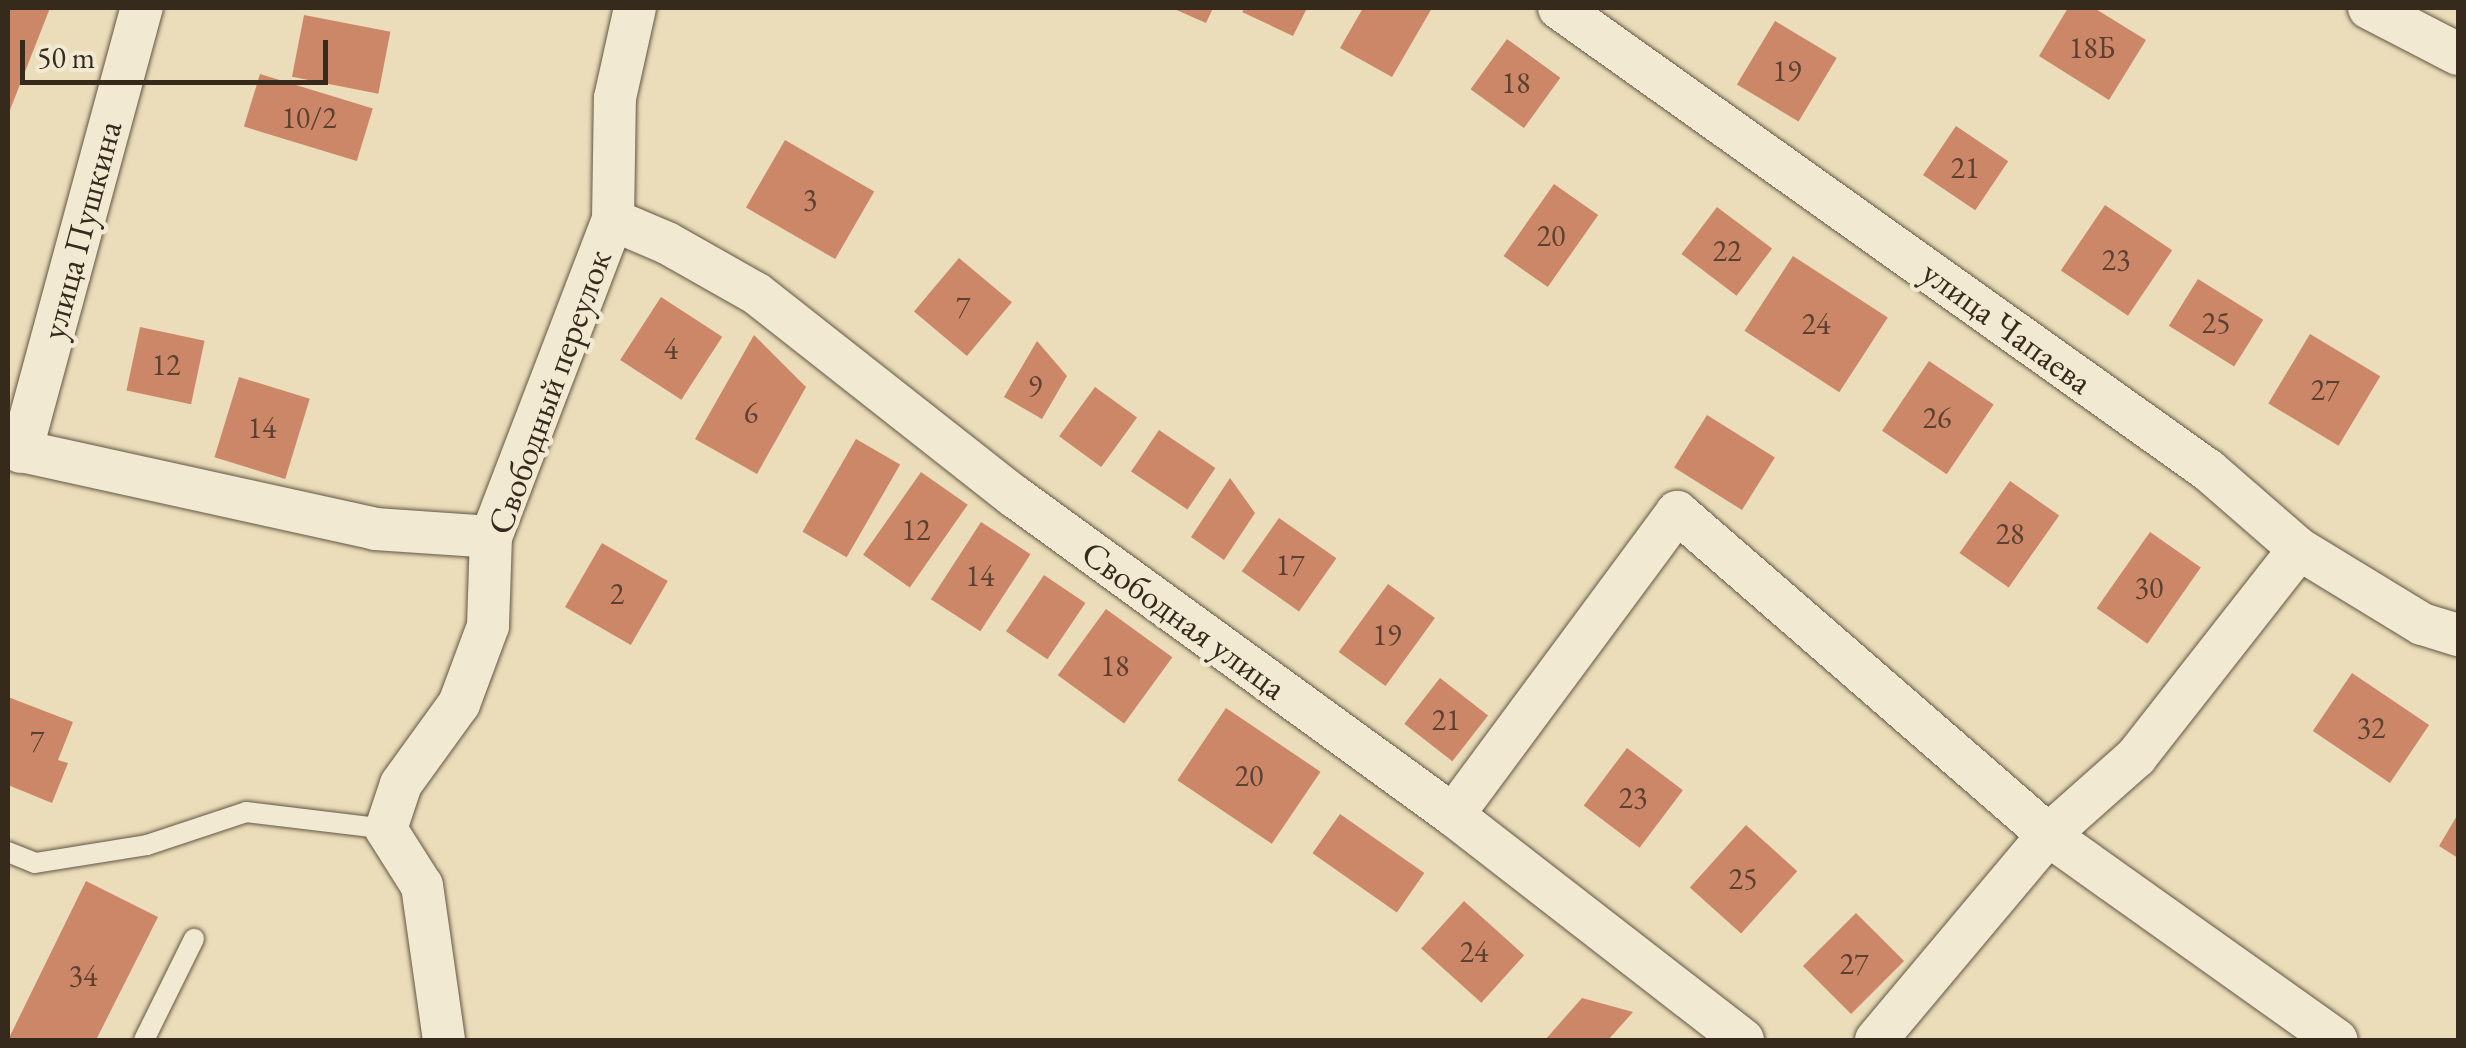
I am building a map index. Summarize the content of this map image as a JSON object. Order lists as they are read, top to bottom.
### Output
{
  "streets": {
    "street": [
      "улица Пушкина",
      "улица Чапаева",
      "Свободный переулок",
      "Свободная улица"
    ]
  },
  "crossings": [
    ["Свободный переулок", "Свободная улица"]
  ],
  "house_numbers": [
    "18Б",
    "19",
    "18",
    "10/2",
    "21",
    "3",
    "20",
    "22",
    "23",
    "7",
    "25",
    "24",
    "4",
    "12",
    "9",
    "27",
    "6",
    "26",
    "14",
    "12",
    "28",
    "17",
    "14",
    "30",
    "2",
    "19",
    "18",
    "21",
    "32",
    "7",
    "20",
    "23",
    "25",
    "24",
    "27",
    "34"
  ],
  "scale_bar": "50 m"
}
